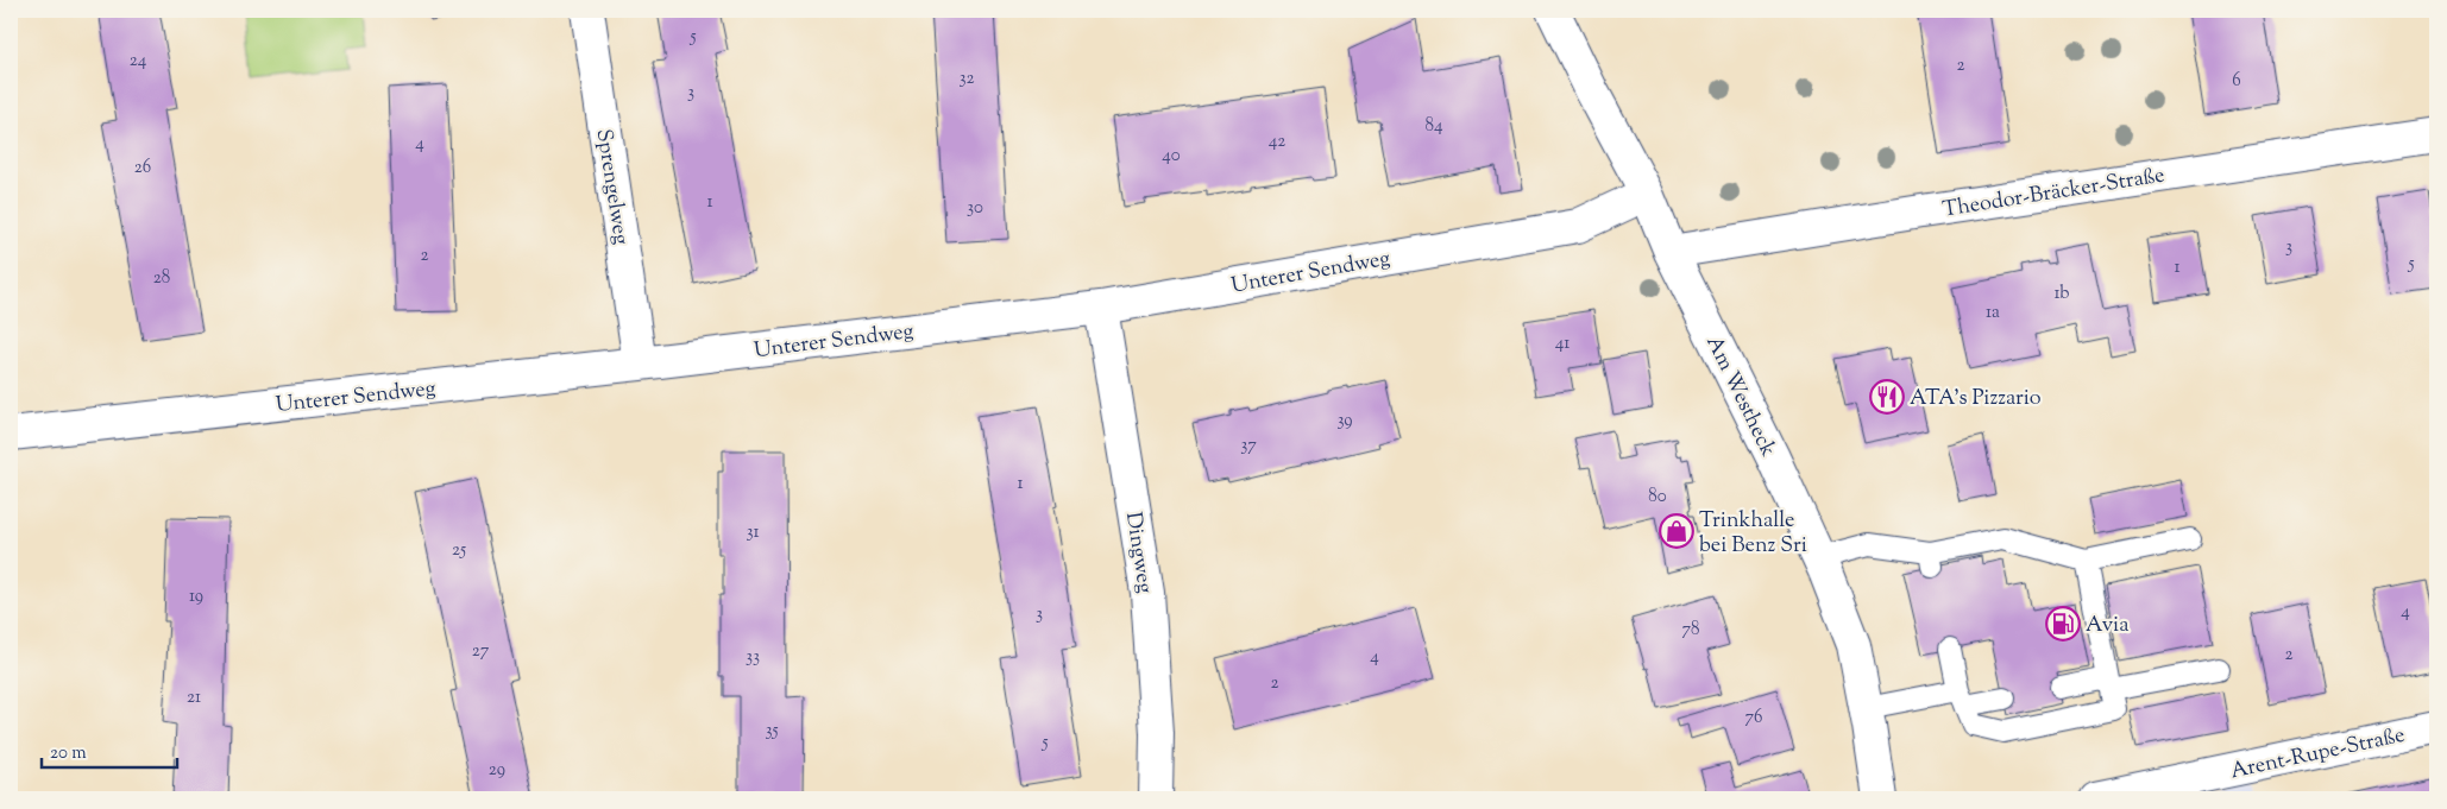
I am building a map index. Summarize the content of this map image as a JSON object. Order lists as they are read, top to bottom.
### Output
{
  "streets": {
    "street": [
      "Sprengelweg",
      "Theodor-Bräcker-Straße",
      "Unterer Sendweg",
      "Am Westheck",
      "Dingweg",
      "Arent-Rupe-Straße"
    ]
  },
  "crossings": [
    ["Sprengelweg", "Unterer Sendweg"],
    ["Theodor-Bräcker-Straße", "Am Westheck"],
    ["Unterer Sendweg", "Am Westheck"],
    ["Unterer Sendweg", "Dingweg"]
  ],
  "places": {
    "restaurant": ["ATA's Pizzario"],
    "shop": ["Trinkhalle bei Benz Sri"],
    "fuel station": ["Avia"]
  },
  "house_numbers": [
    "5",
    "24",
    "2",
    "32",
    "6",
    "3",
    "84",
    "42",
    "4",
    "40",
    "26",
    "1",
    "30",
    "3",
    "2",
    "5",
    "1",
    "28",
    "1b",
    "1a",
    "41",
    "39",
    "37",
    "1",
    "80",
    "31",
    "25",
    "19",
    "4",
    "3",
    "78",
    "27",
    "2",
    "33",
    "4",
    "2",
    "21",
    "76",
    "35",
    "5",
    "29"
  ],
  "scale_bar": "20 m"
}
